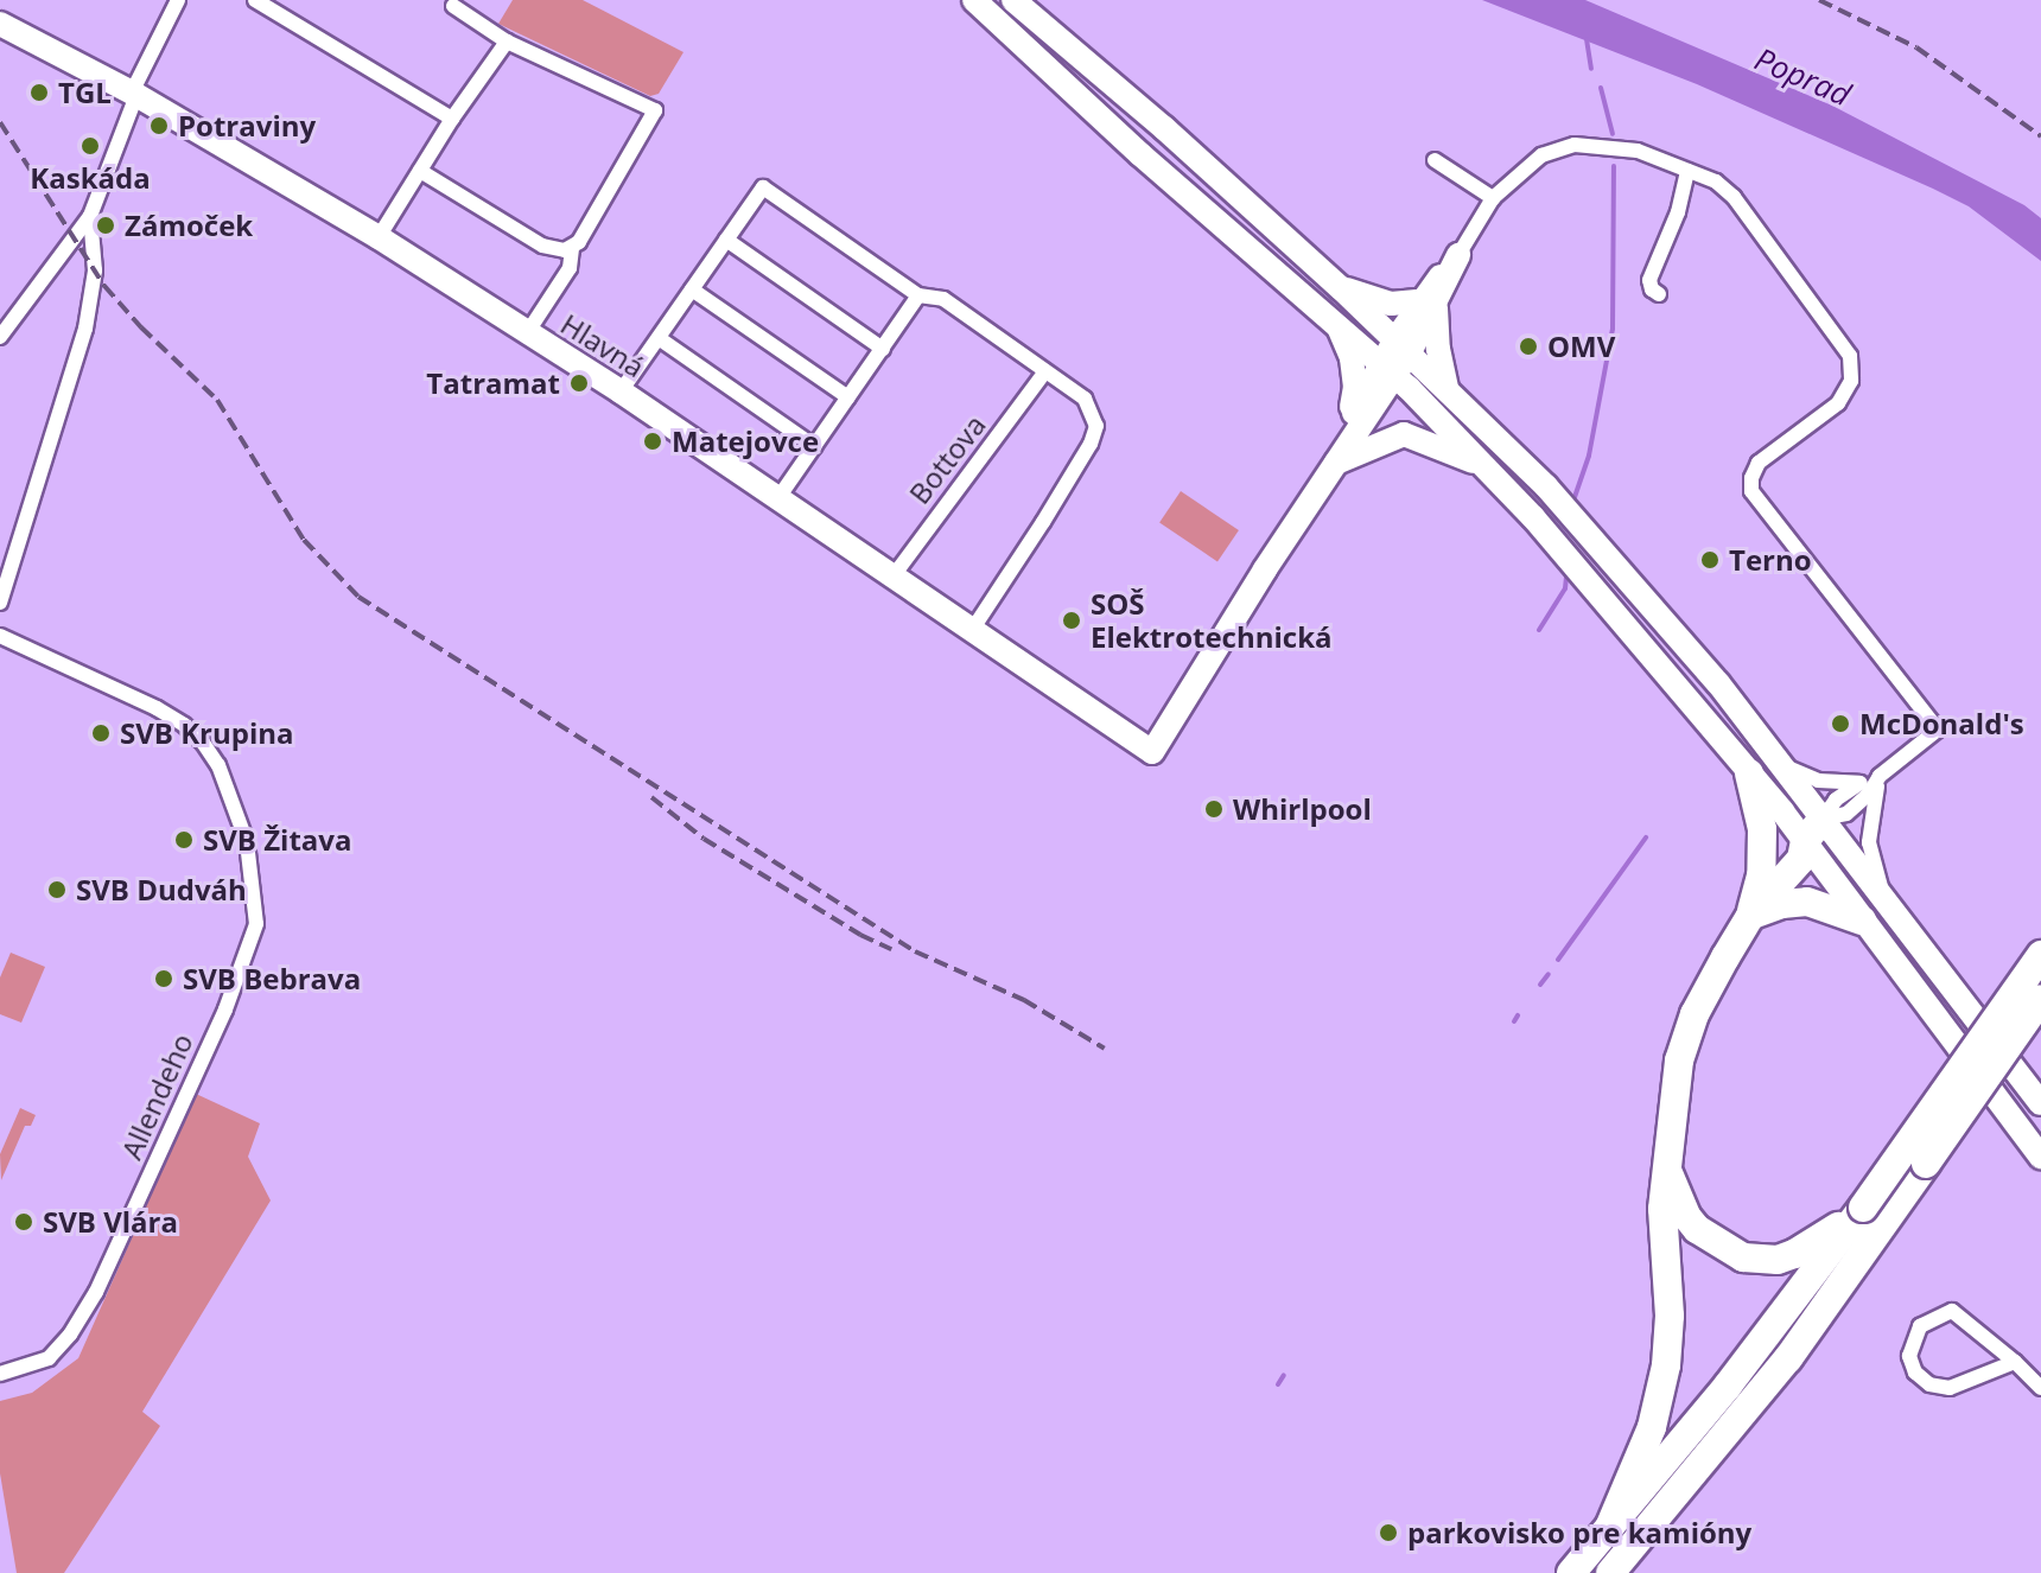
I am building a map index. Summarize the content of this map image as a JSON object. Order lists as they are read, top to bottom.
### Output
{
  "streets": {
    "main road": ["Hlavná"],
    "street": ["Bottova", "Allendeho"]
  },
  "crossings": [
    ["Hlavná", "Bottova"]
  ],
  "water": ["Poprad"],
  "places": [
    "TGL",
    "Potraviny",
    "Kaskáda",
    "Zámoček",
    "OMV",
    "Tatramat",
    "Matejovce",
    "Terno",
    "SOŠ Elektrotechnická",
    "McDonald's",
    "SVB Krupina",
    "Whirlpool",
    "SVB Žitava",
    "SVB Dudváh",
    "SVB Bebrava",
    "SVB Vlára",
    "parkovisko pre kamióny"
  ]
}
